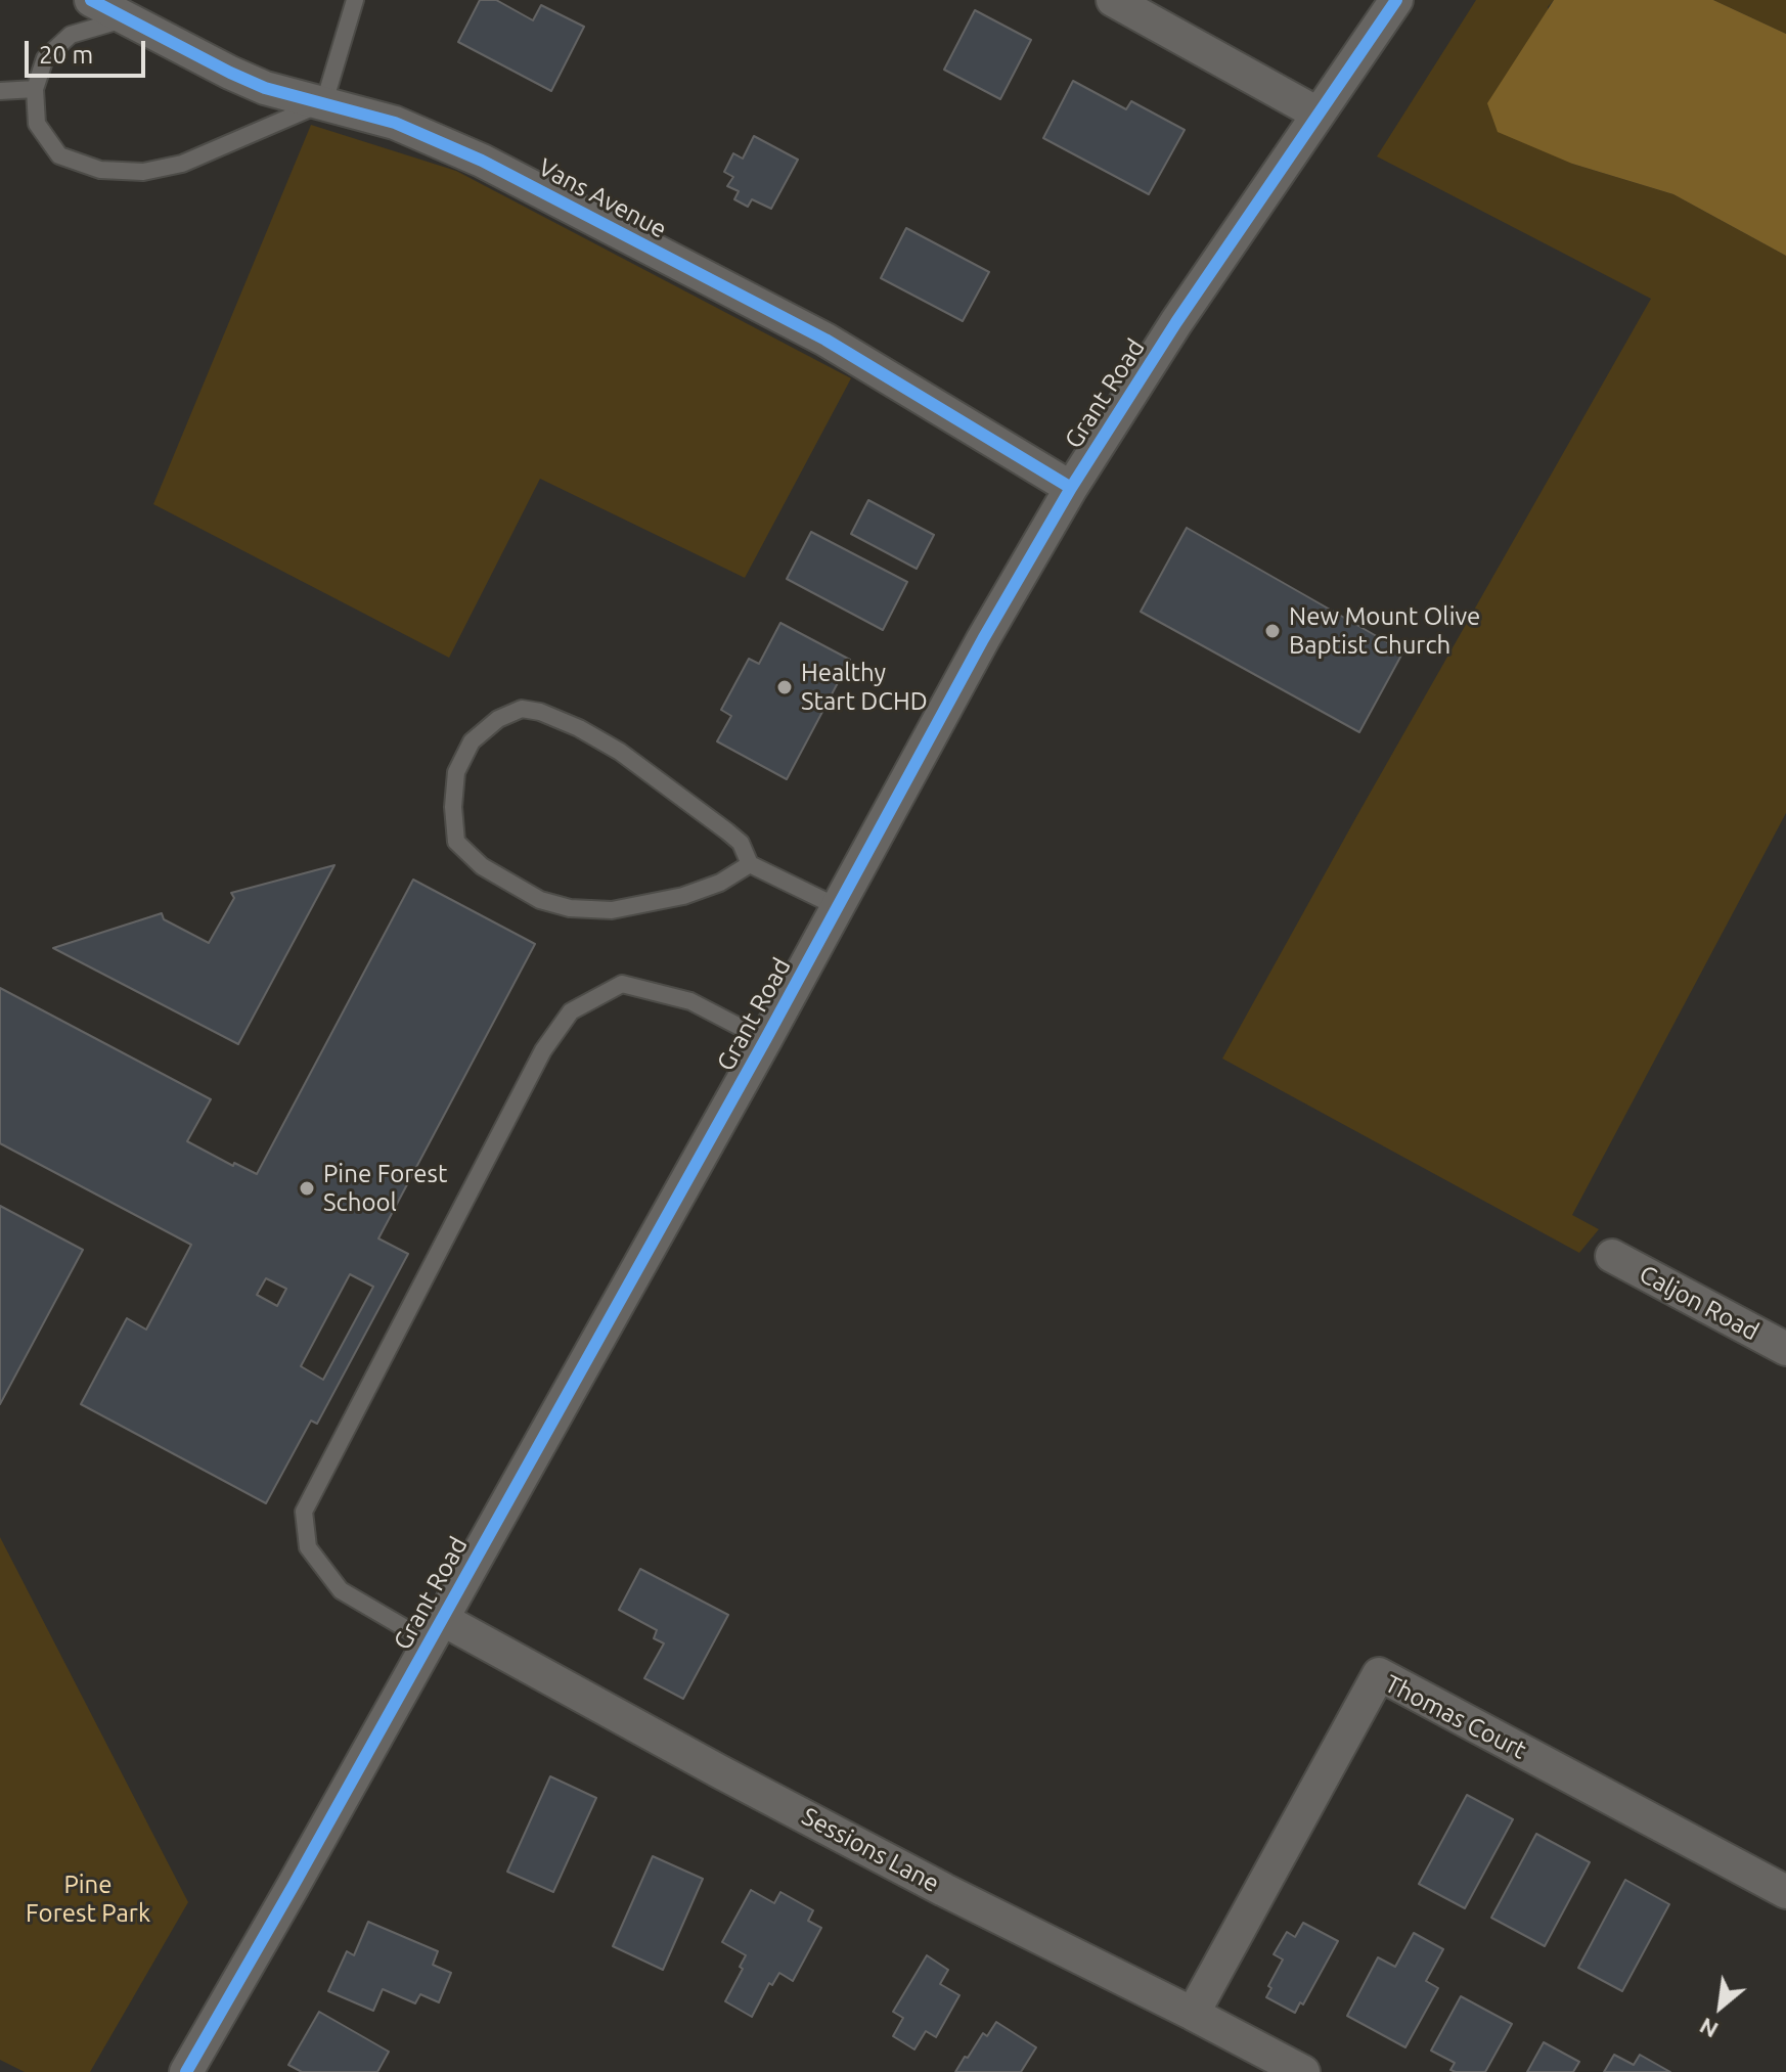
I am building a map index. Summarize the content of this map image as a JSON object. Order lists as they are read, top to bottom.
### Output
{
  "streets": {
    "street": [
      "Vans Avenue",
      "Grant Road",
      "Caljon Road",
      "Thomas Court",
      "Sessions Lane"
    ]
  },
  "crossings": [
    ["Vans Avenue", "Grant Road"],
    ["Grant Road", "Sessions Lane"],
    ["Thomas Court", "Sessions Lane"]
  ],
  "parks": ["Pine Forest Park"],
  "places": ["New Mount Olive Baptist Church", "Healthy Start DCHD", "Pine Forest School"],
  "scale_bar": "20 m",
  "north": "bottom left"
}
